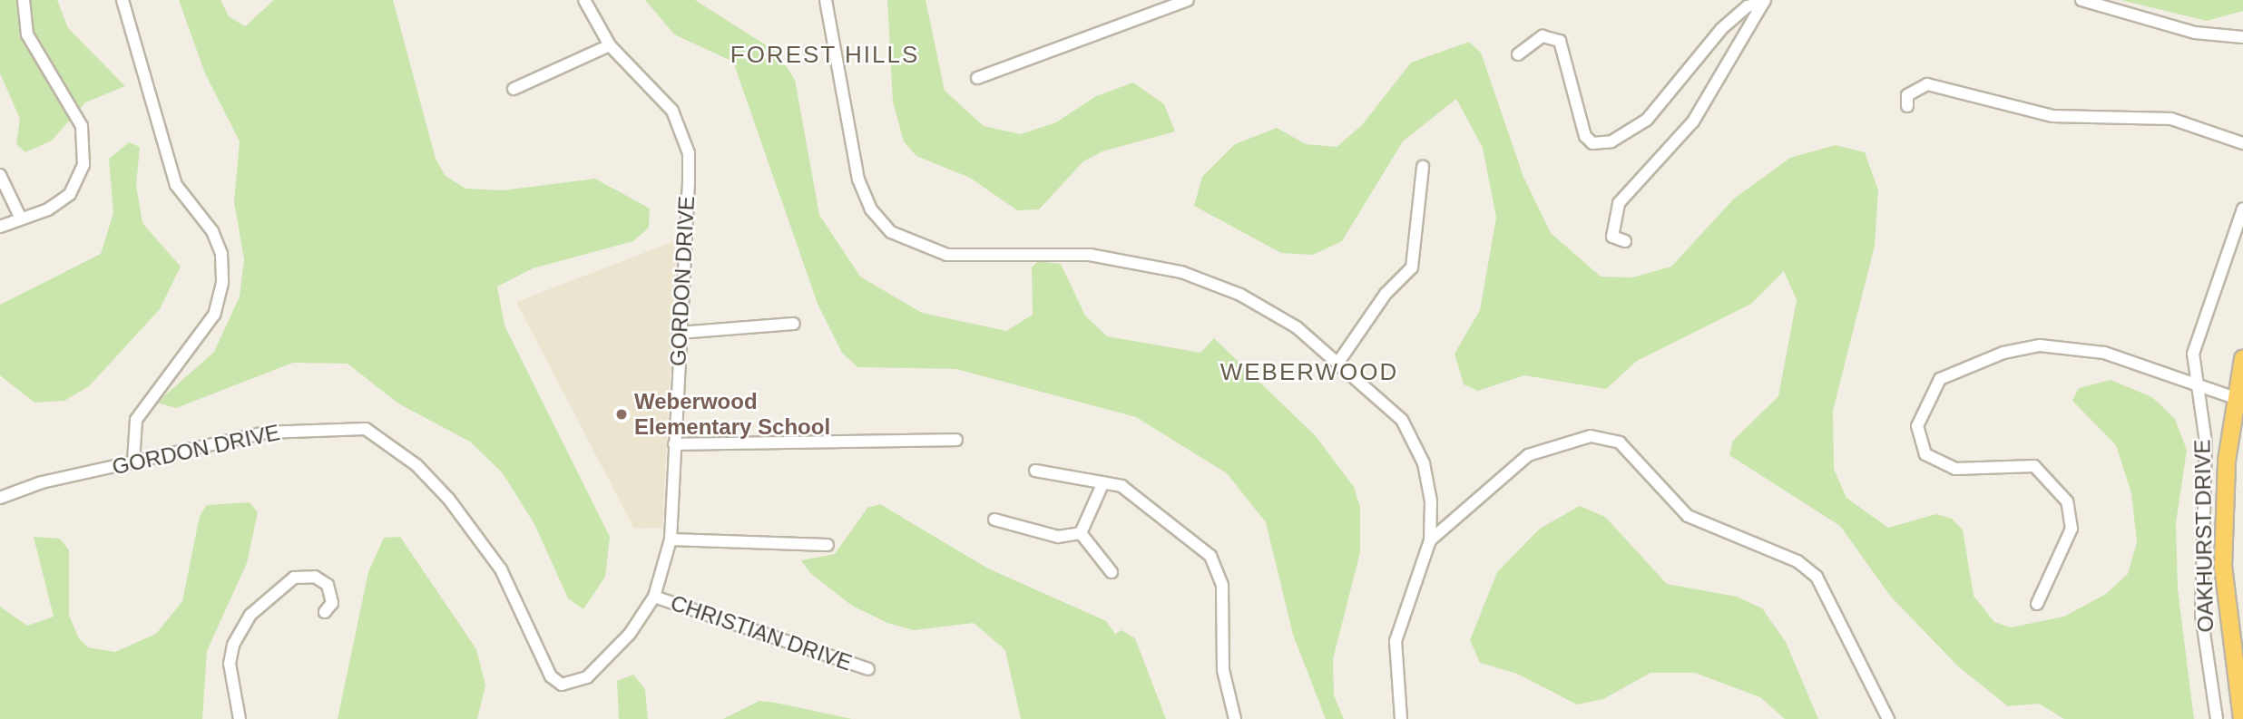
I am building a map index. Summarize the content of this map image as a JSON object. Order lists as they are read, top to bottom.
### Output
{
  "streets": {
    "street": ["GORDON DRIVE", "OAKHURST DRIVE", "CHRISTIAN DRIVE"]
  },
  "crossings": [
    ["GORDON DRIVE", "CHRISTIAN DRIVE"]
  ],
  "districts": ["FOREST HILLS", "WEBERWOOD"],
  "places": ["Weberwood Elementary School"]
}
